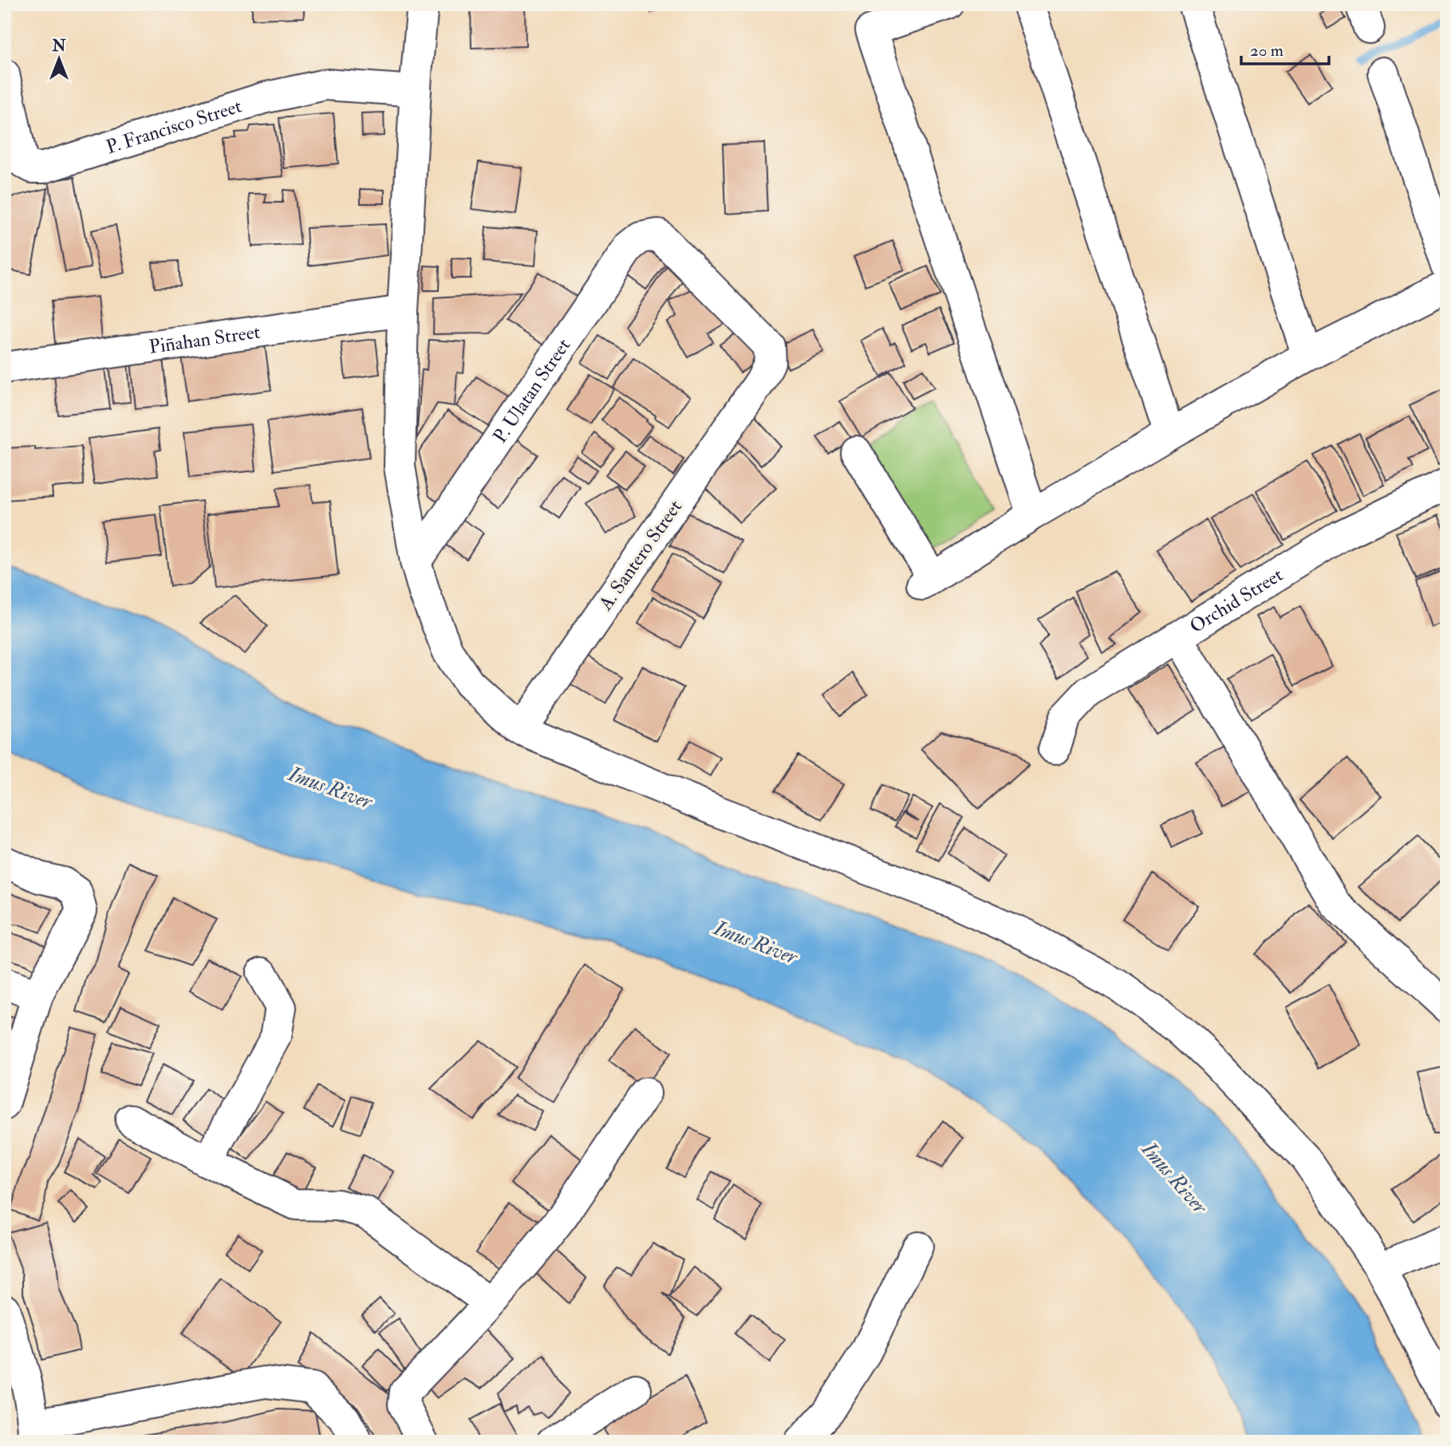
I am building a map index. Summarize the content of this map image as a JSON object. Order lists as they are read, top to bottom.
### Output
{
  "streets": {
    "street": [
      "P. Francisco Street",
      "Piñahan Street",
      "P. Ulatan Street",
      "A. Santero Street",
      "Orchid Street"
    ]
  },
  "crossings": [
    ["P. Ulatan Street", "A. Santero Street"]
  ],
  "water": ["Imus River"],
  "scale_bar": "20 m",
  "north": "top"
}
